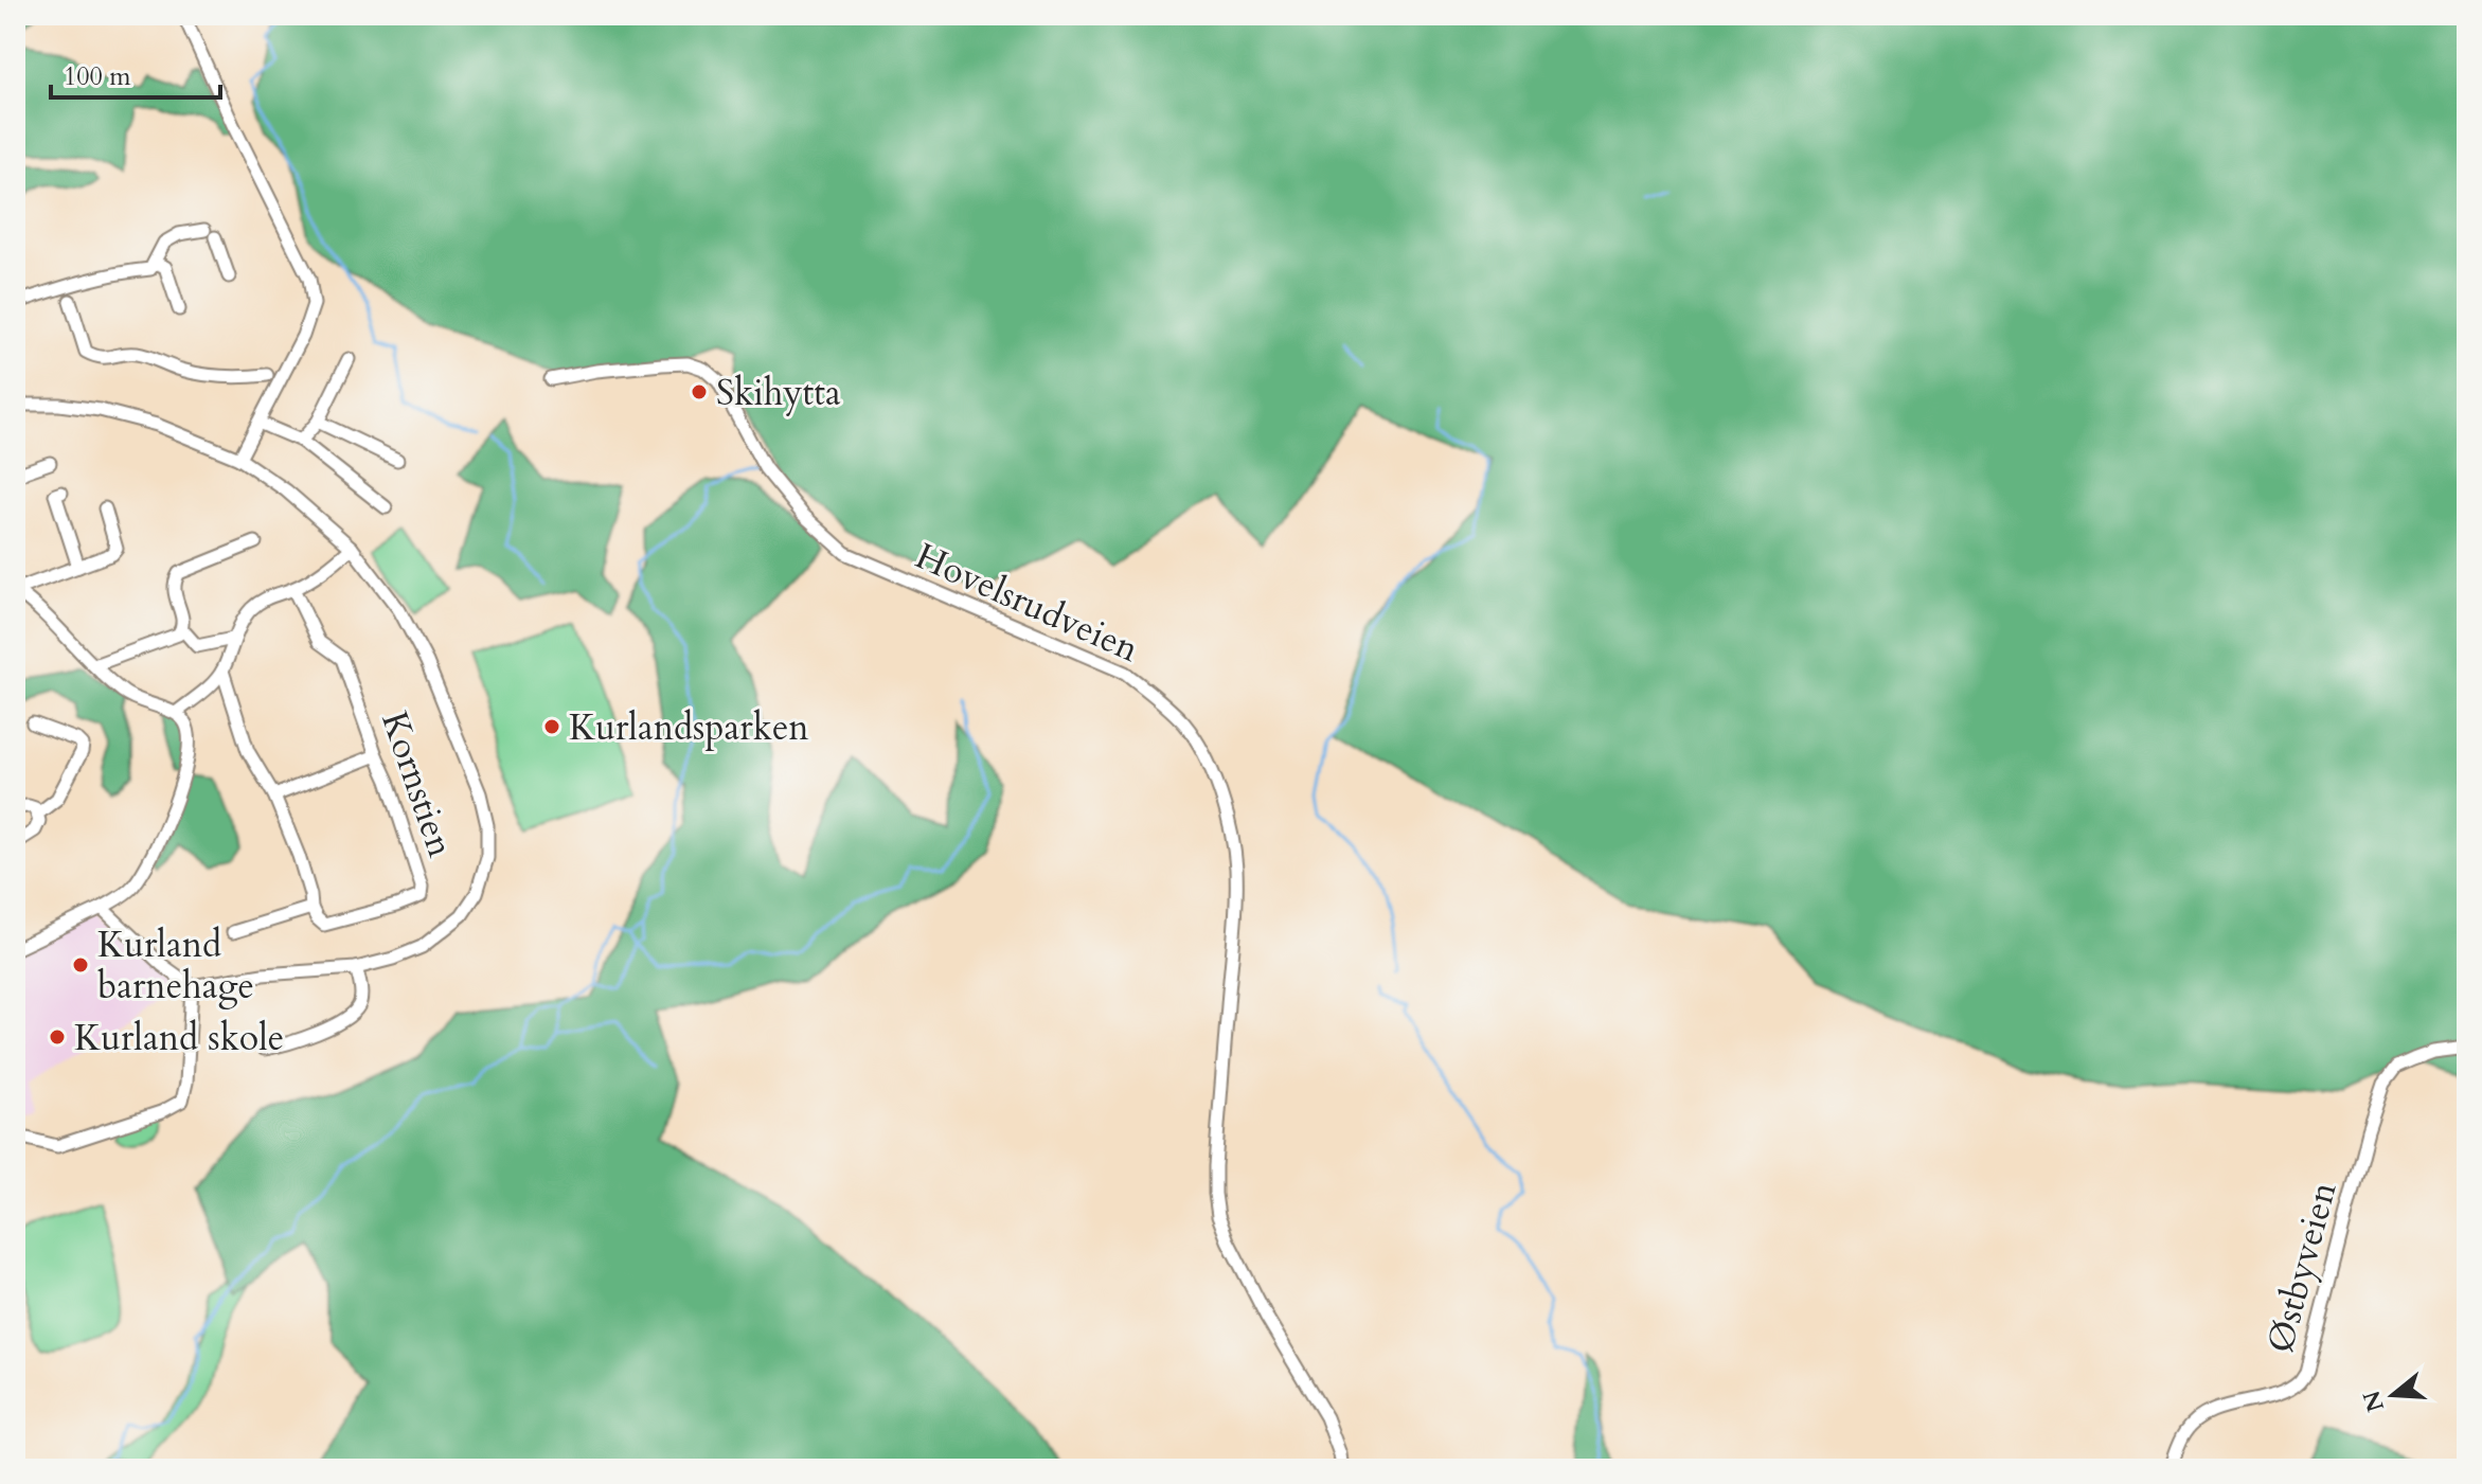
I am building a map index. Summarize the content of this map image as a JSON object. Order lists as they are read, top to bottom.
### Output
{
  "streets": {
    "street": ["Hovelsrudveien", "Kornstien", "Østbyveien"]
  },
  "places": [
    "Skihytta",
    "Kurlandsparken",
    "Kurland barnehage",
    "Kurland skole"
  ],
  "scale_bar": "100 m",
  "north": "left"
}
